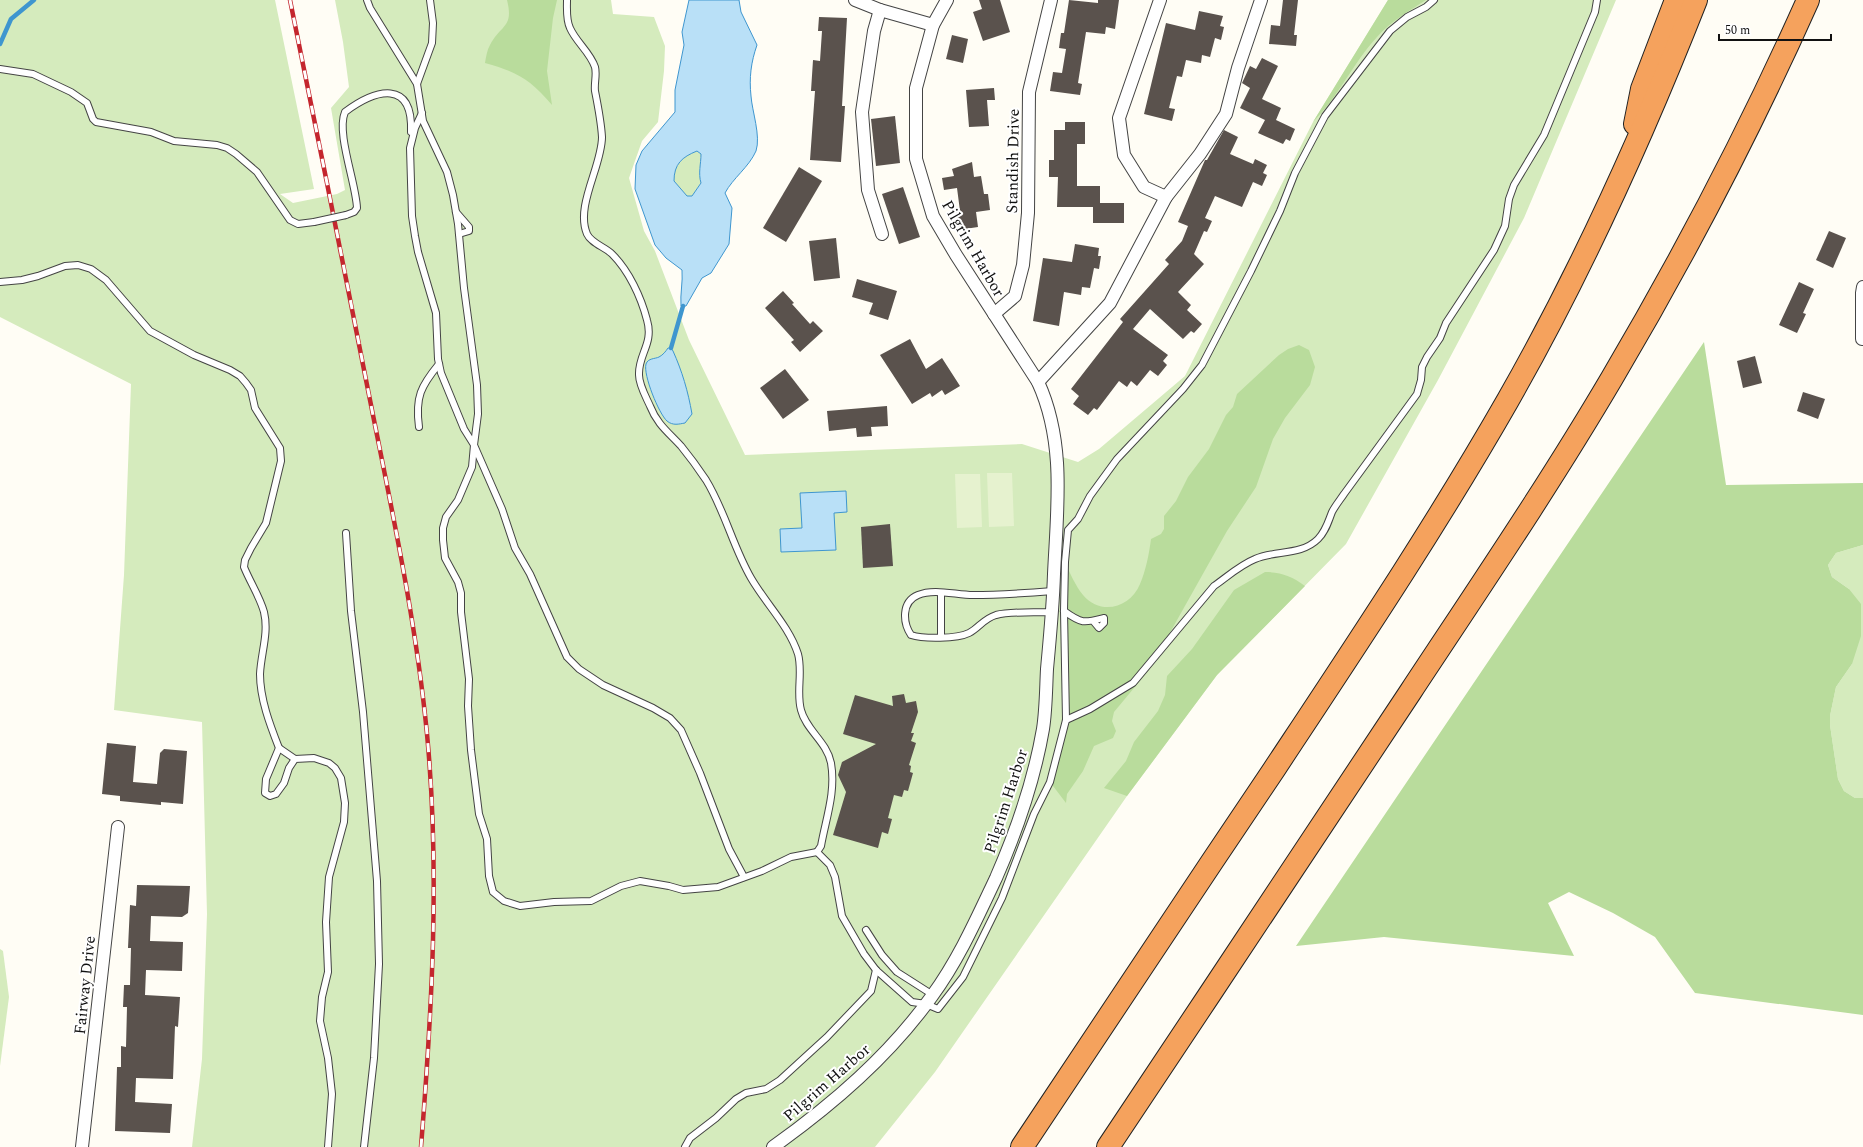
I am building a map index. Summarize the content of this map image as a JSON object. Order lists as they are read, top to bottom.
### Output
{
  "streets": {
    "street": ["Standish Drive", "Pilgrim Harbor", "Fairway Drive"]
  },
  "crossings": [
    ["Standish Drive", "Pilgrim Harbor"]
  ],
  "scale_bar": "50 m"
}
